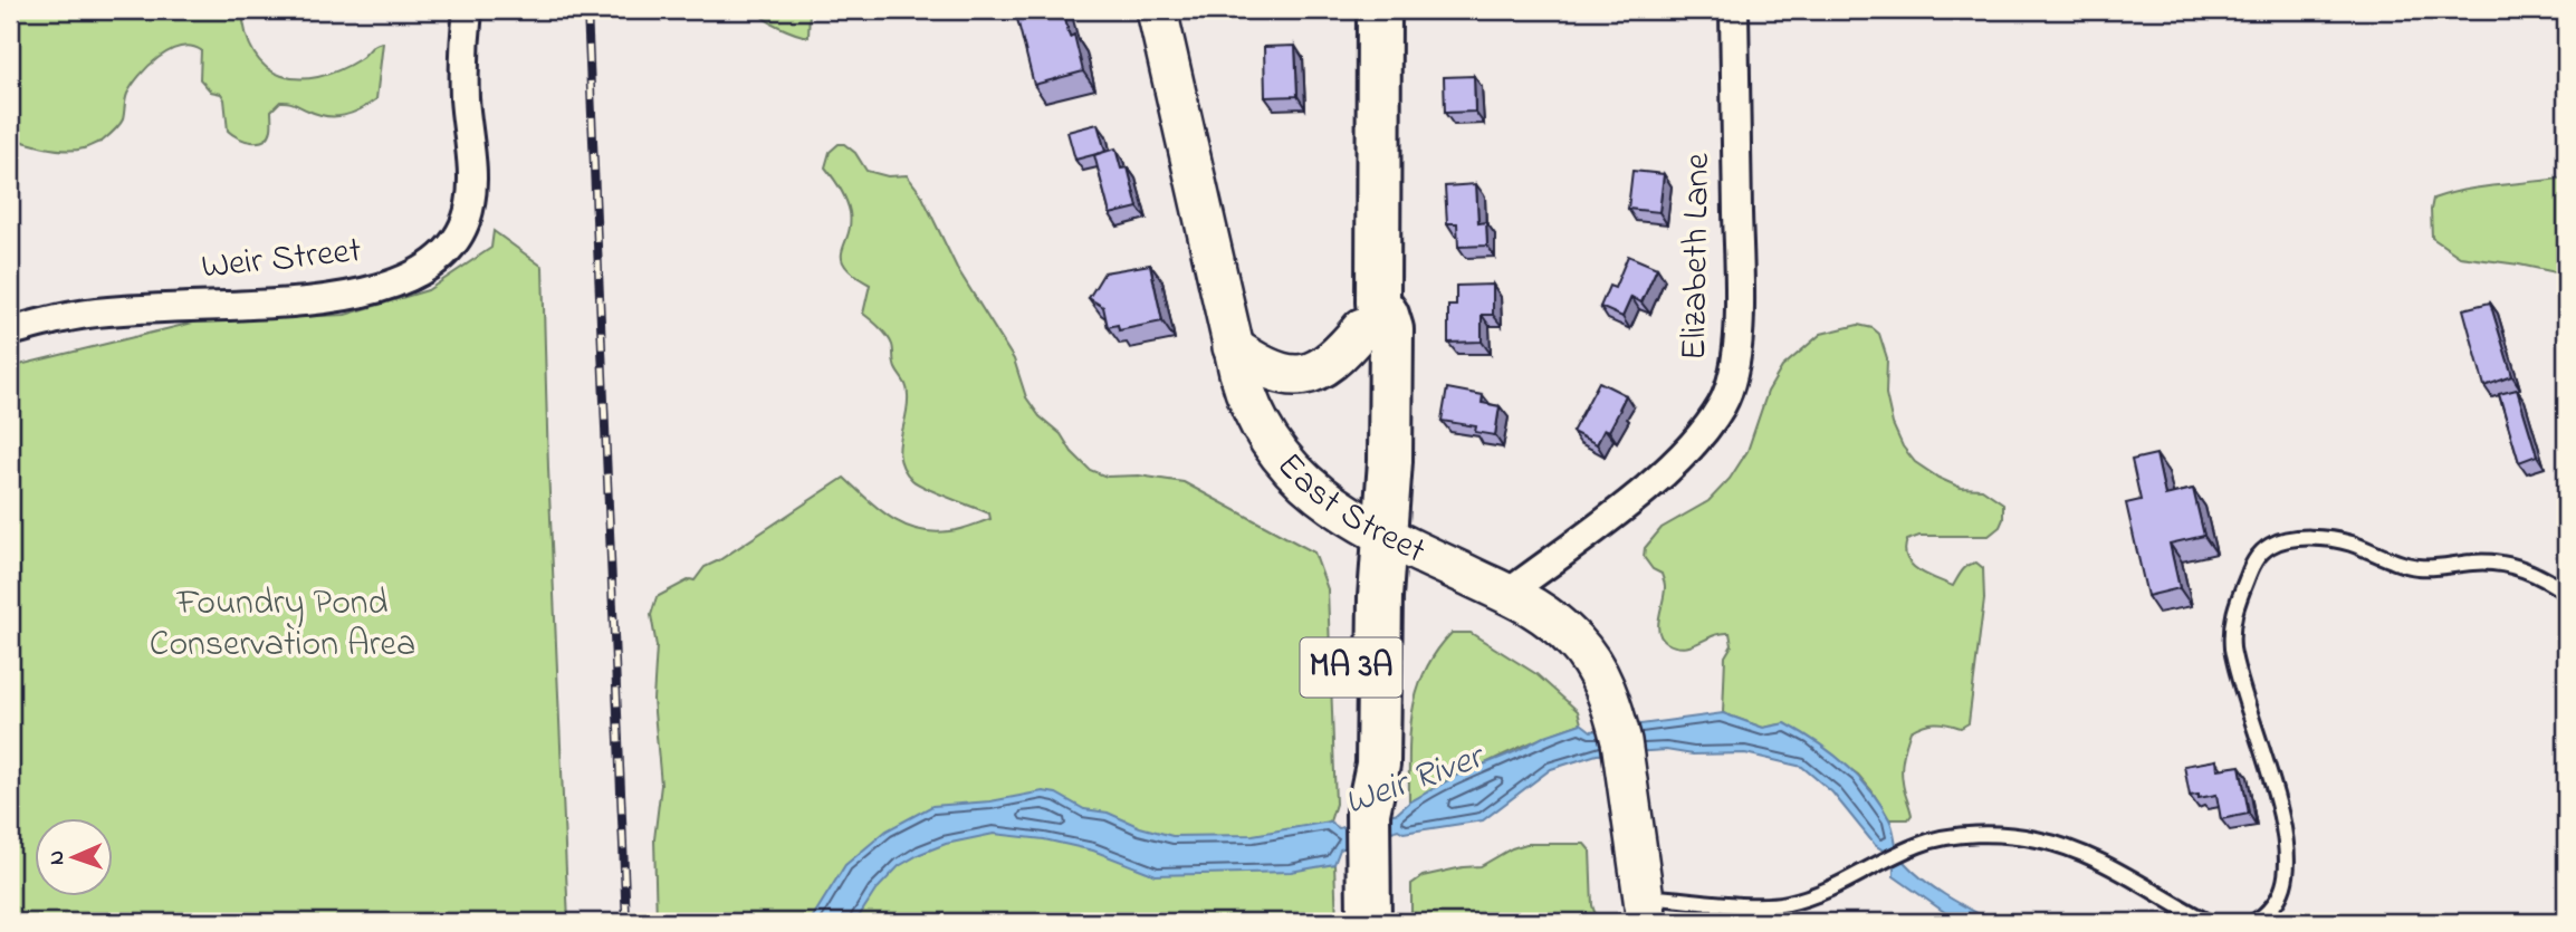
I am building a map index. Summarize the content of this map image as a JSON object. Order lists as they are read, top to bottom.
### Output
{
  "streets": {
    "main road": ["East Street", "MA 3A"],
    "street": ["Elizabeth Lane", "Weir Street"]
  },
  "crossings": [
    ["Elizabeth Lane", "East Street"],
    ["East Street", "MA 3A"]
  ],
  "water": ["Weir River"],
  "parks": ["Foundry Pond Conservation Area"],
  "north": "left"
}
